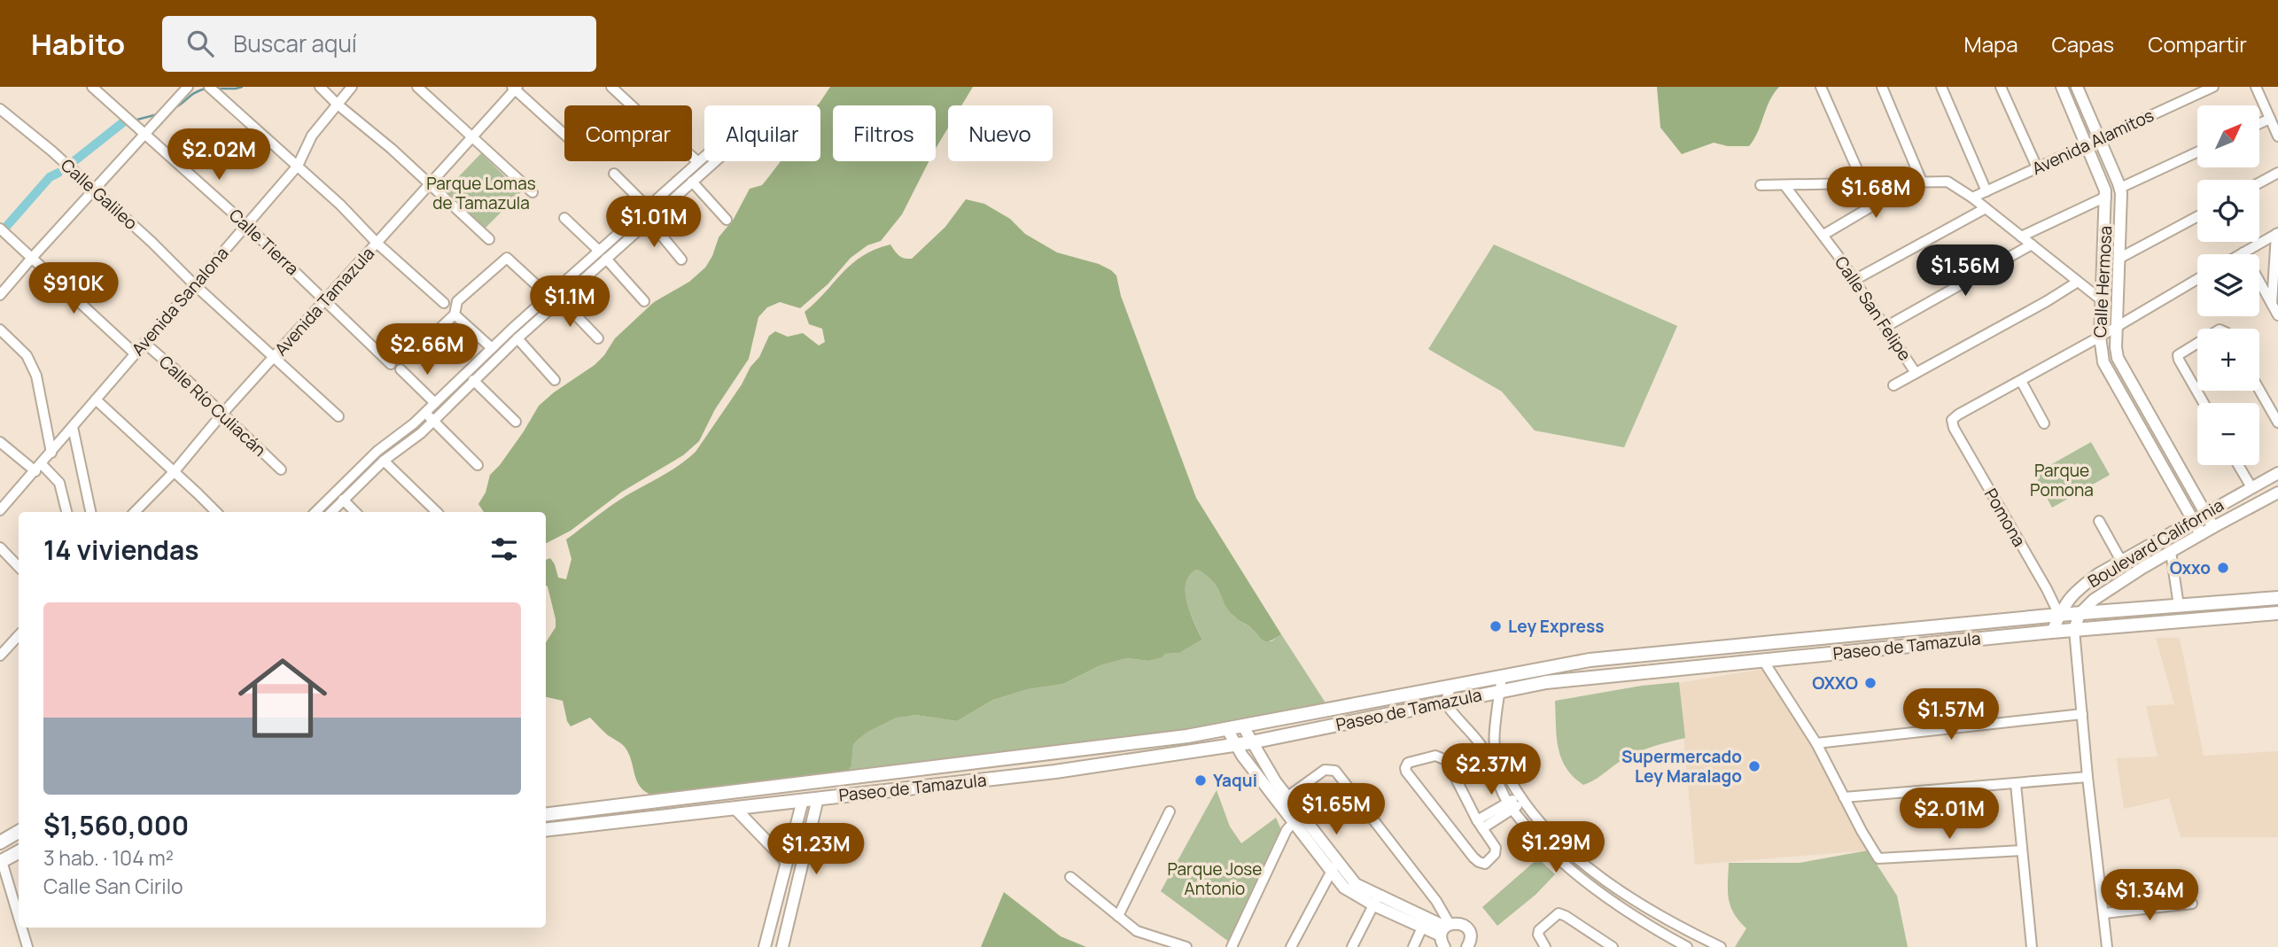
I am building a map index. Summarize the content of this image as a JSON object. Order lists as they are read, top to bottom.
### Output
{
  "streets": {
    "main road": ["Paseo de Tamazula"],
    "street": [
      "Avenida Alamitos",
      "Calle Galileo",
      "Calle Tierra",
      "Calle Hermosa",
      "Avenida Sanalona",
      "Avenida Tamazula",
      "Calle San Felipe",
      "Calle Río Culiacán",
      "Pomona",
      "Boulevard California"
    ]
  },
  "crossings": [
    ["Avenida Alamitos", "Calle Hermosa"],
    ["Calle Galileo", "Avenida Sanalona"],
    ["Calle Galileo", "Avenida Tamazula"],
    ["Calle Tierra", "Avenida Sanalona"],
    ["Calle Tierra", "Avenida Tamazula"],
    ["Calle Hermosa", "Boulevard California"],
    ["Avenida Sanalona", "Calle Río Culiacán"],
    ["Avenida Tamazula", "Calle Río Culiacán"],
    ["Pomona", "Boulevard California"],
    ["Pomona", "Paseo de Tamazula"],
    ["Boulevard California", "Paseo de Tamazula"]
  ],
  "parks": ["Parque Lomas de Tamazula", "Parque Pomona", "Parque Jose Antonio"],
  "places": [
    "Oxxo",
    "Ley Express",
    "OXXO",
    "Supermercado Ley Maralago",
    "Yaqui"
  ],
  "north": "top right",
  "page": {
    "header": "Habito",
    "search": "Buscar aquí",
    "nav": ["Mapa", "Capas", "Compartir"],
    "map_buttons": ["+", "−"],
    "chip": [
      "Comprar",
      "Alquilar",
      "Filtros",
      "Nuevo"
    ],
    "price": [
      "$2.02M",
      "$1.68M",
      "$1.01M",
      "$1.56M",
      "$910K",
      "$1.1M",
      "$2.66M",
      "$1.57M",
      "$2.37M",
      "$1.65M",
      "$2.01M",
      "$1.29M",
      "$1.23M",
      "$1.34M"
    ],
    "heading": "14 viviendas",
    "list": [
      {
        "name": "$1,560,000",
        "note": "3 hab. · 104 m² · Calle San Cirilo"
      }
    ]
  }
}
